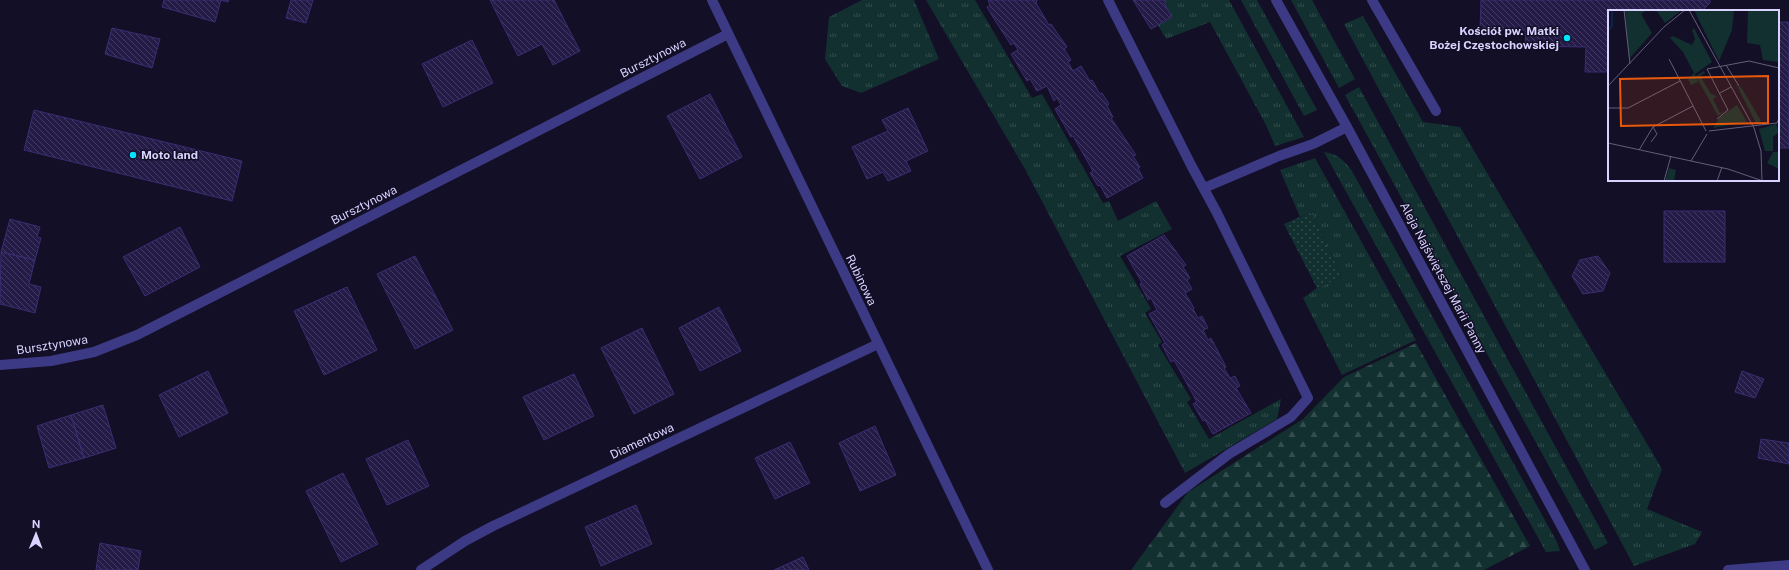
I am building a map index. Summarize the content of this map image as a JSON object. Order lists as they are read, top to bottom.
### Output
{
  "streets": {
    "street": [
      "Bursztynowa",
      "Aleja Najświętszej Marii Panny",
      "Rubinowa",
      "Diamentowa"
    ]
  },
  "crossings": [
    ["Bursztynowa", "Rubinowa"],
    ["Rubinowa", "Diamentowa"]
  ],
  "places": ["Kościół pw. Matki Bożej Częstochowskiej", "Moto land"],
  "north": "top"
}
